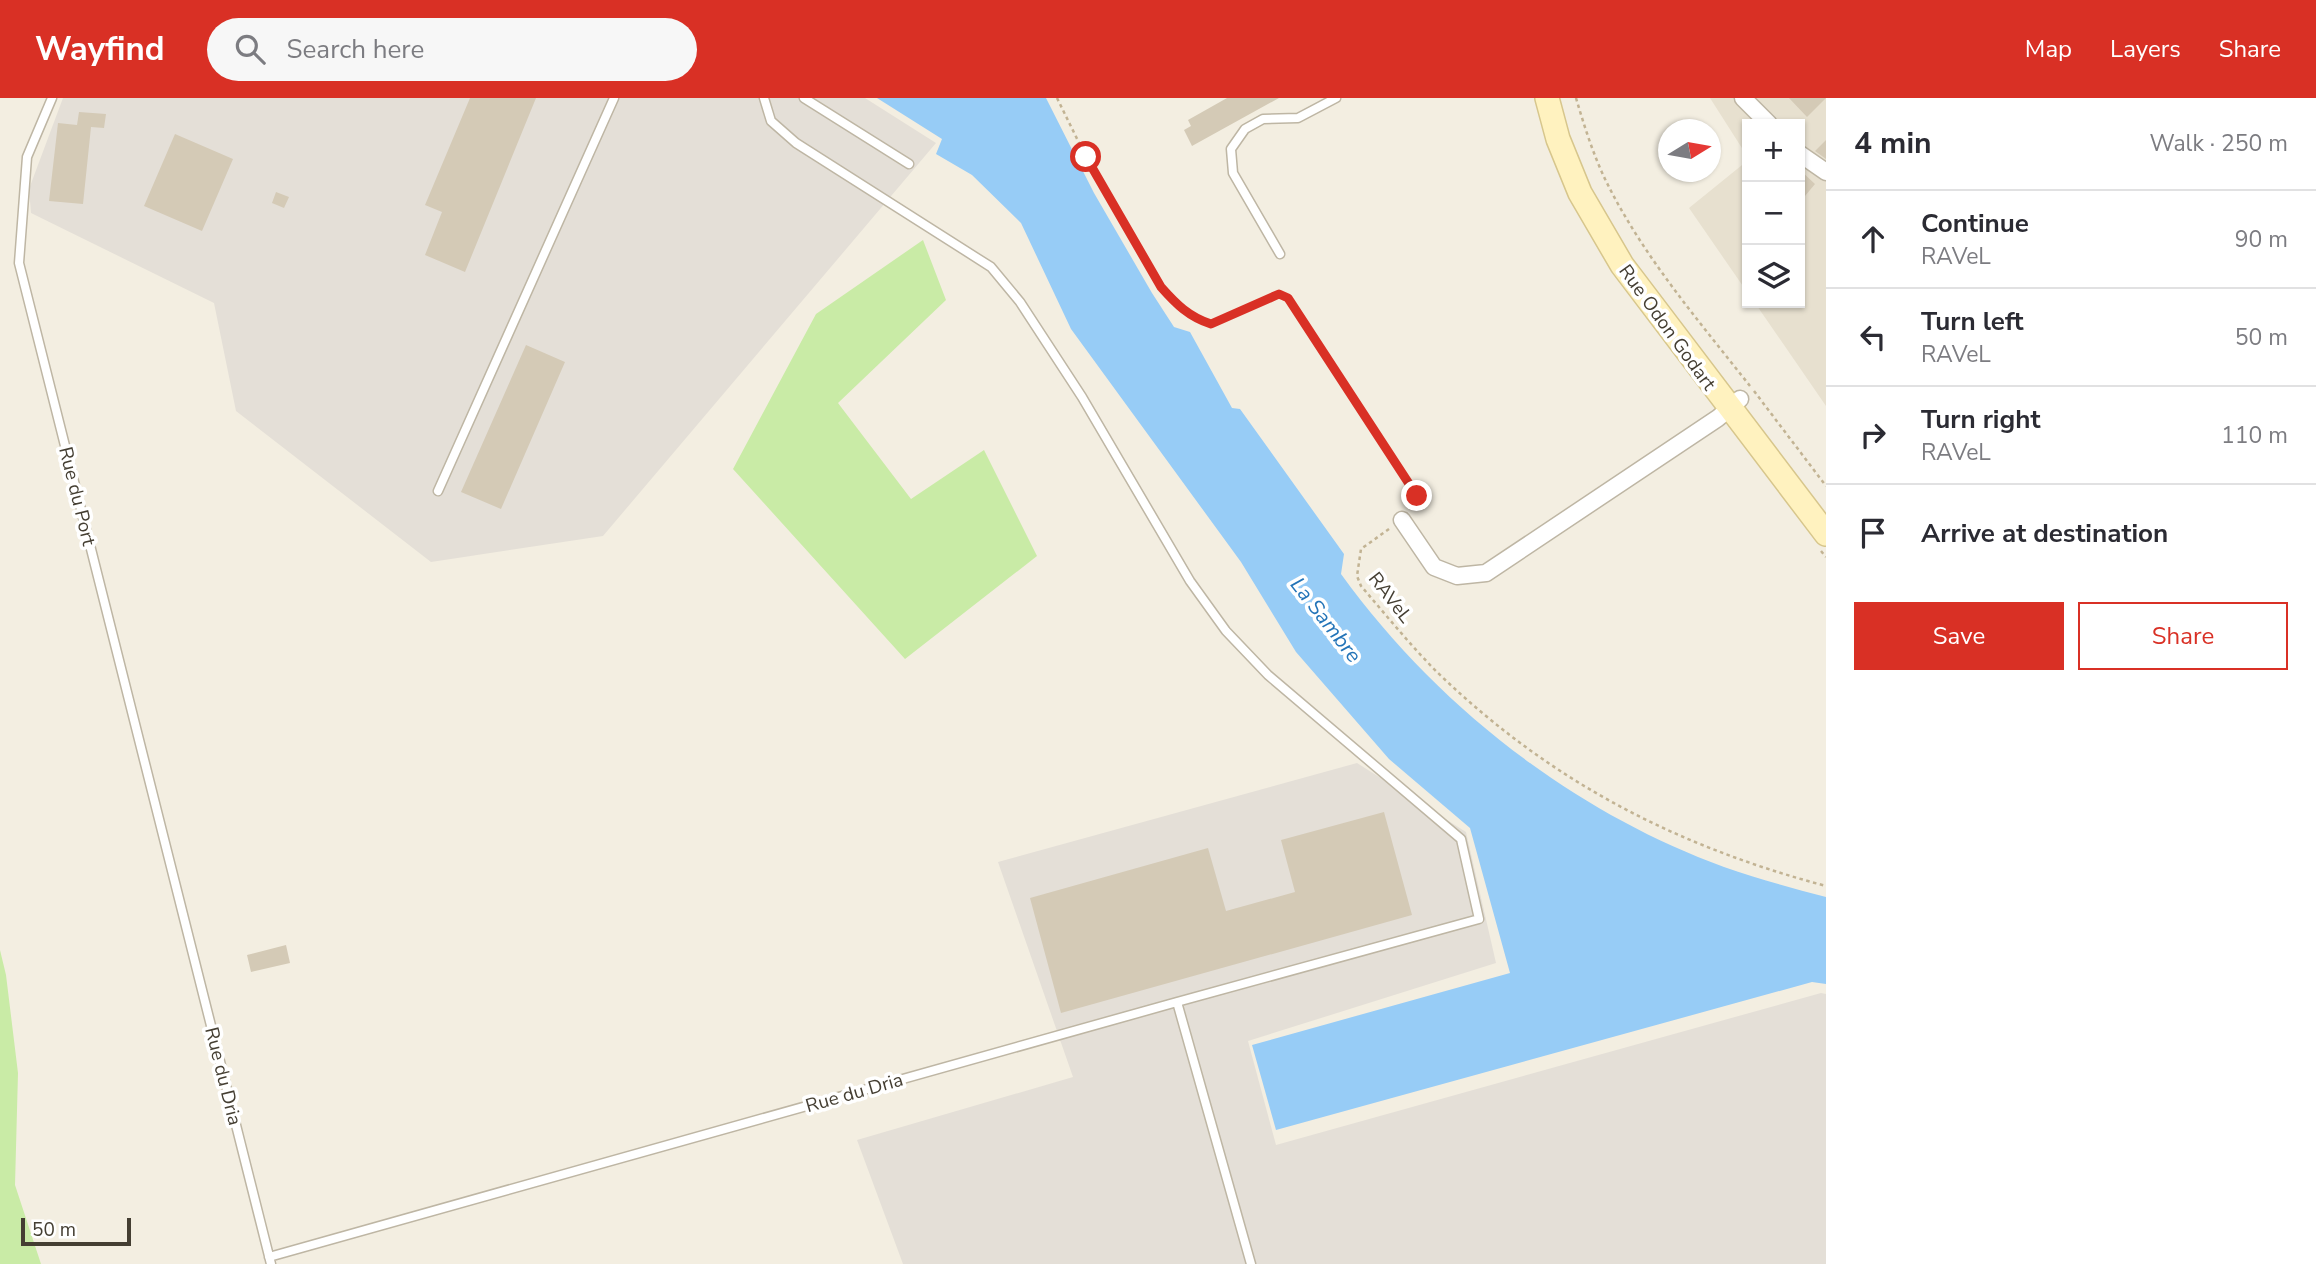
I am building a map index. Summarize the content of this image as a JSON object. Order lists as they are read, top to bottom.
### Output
{
  "streets": {
    "main road": ["Rue Odon Godart"],
    "lane": ["Rue du Port", "Rue du Dria"],
    "path": ["RAVeL"]
  },
  "crossings": [
    ["Rue du Port", "Rue du Dria"]
  ],
  "water": ["La Sambre"],
  "scale_bar": "50 m",
  "north": "right",
  "page": {
    "header": "Wayfind",
    "search": "Search here",
    "nav": ["Map", "Layers", "Share"],
    "heading": ["4 min", "Walk · 250 m"],
    "map_buttons": ["+", "−"],
    "list": [
      ["Continue", "RAVeL", "90 m"],
      ["Turn left", "RAVeL", "50 m"],
      ["Turn right", "RAVeL", "110 m"],
      "Arrive at destination"
    ],
    "buttons": ["Save", "Share"],
    "scale": "50 m"
  }
}
